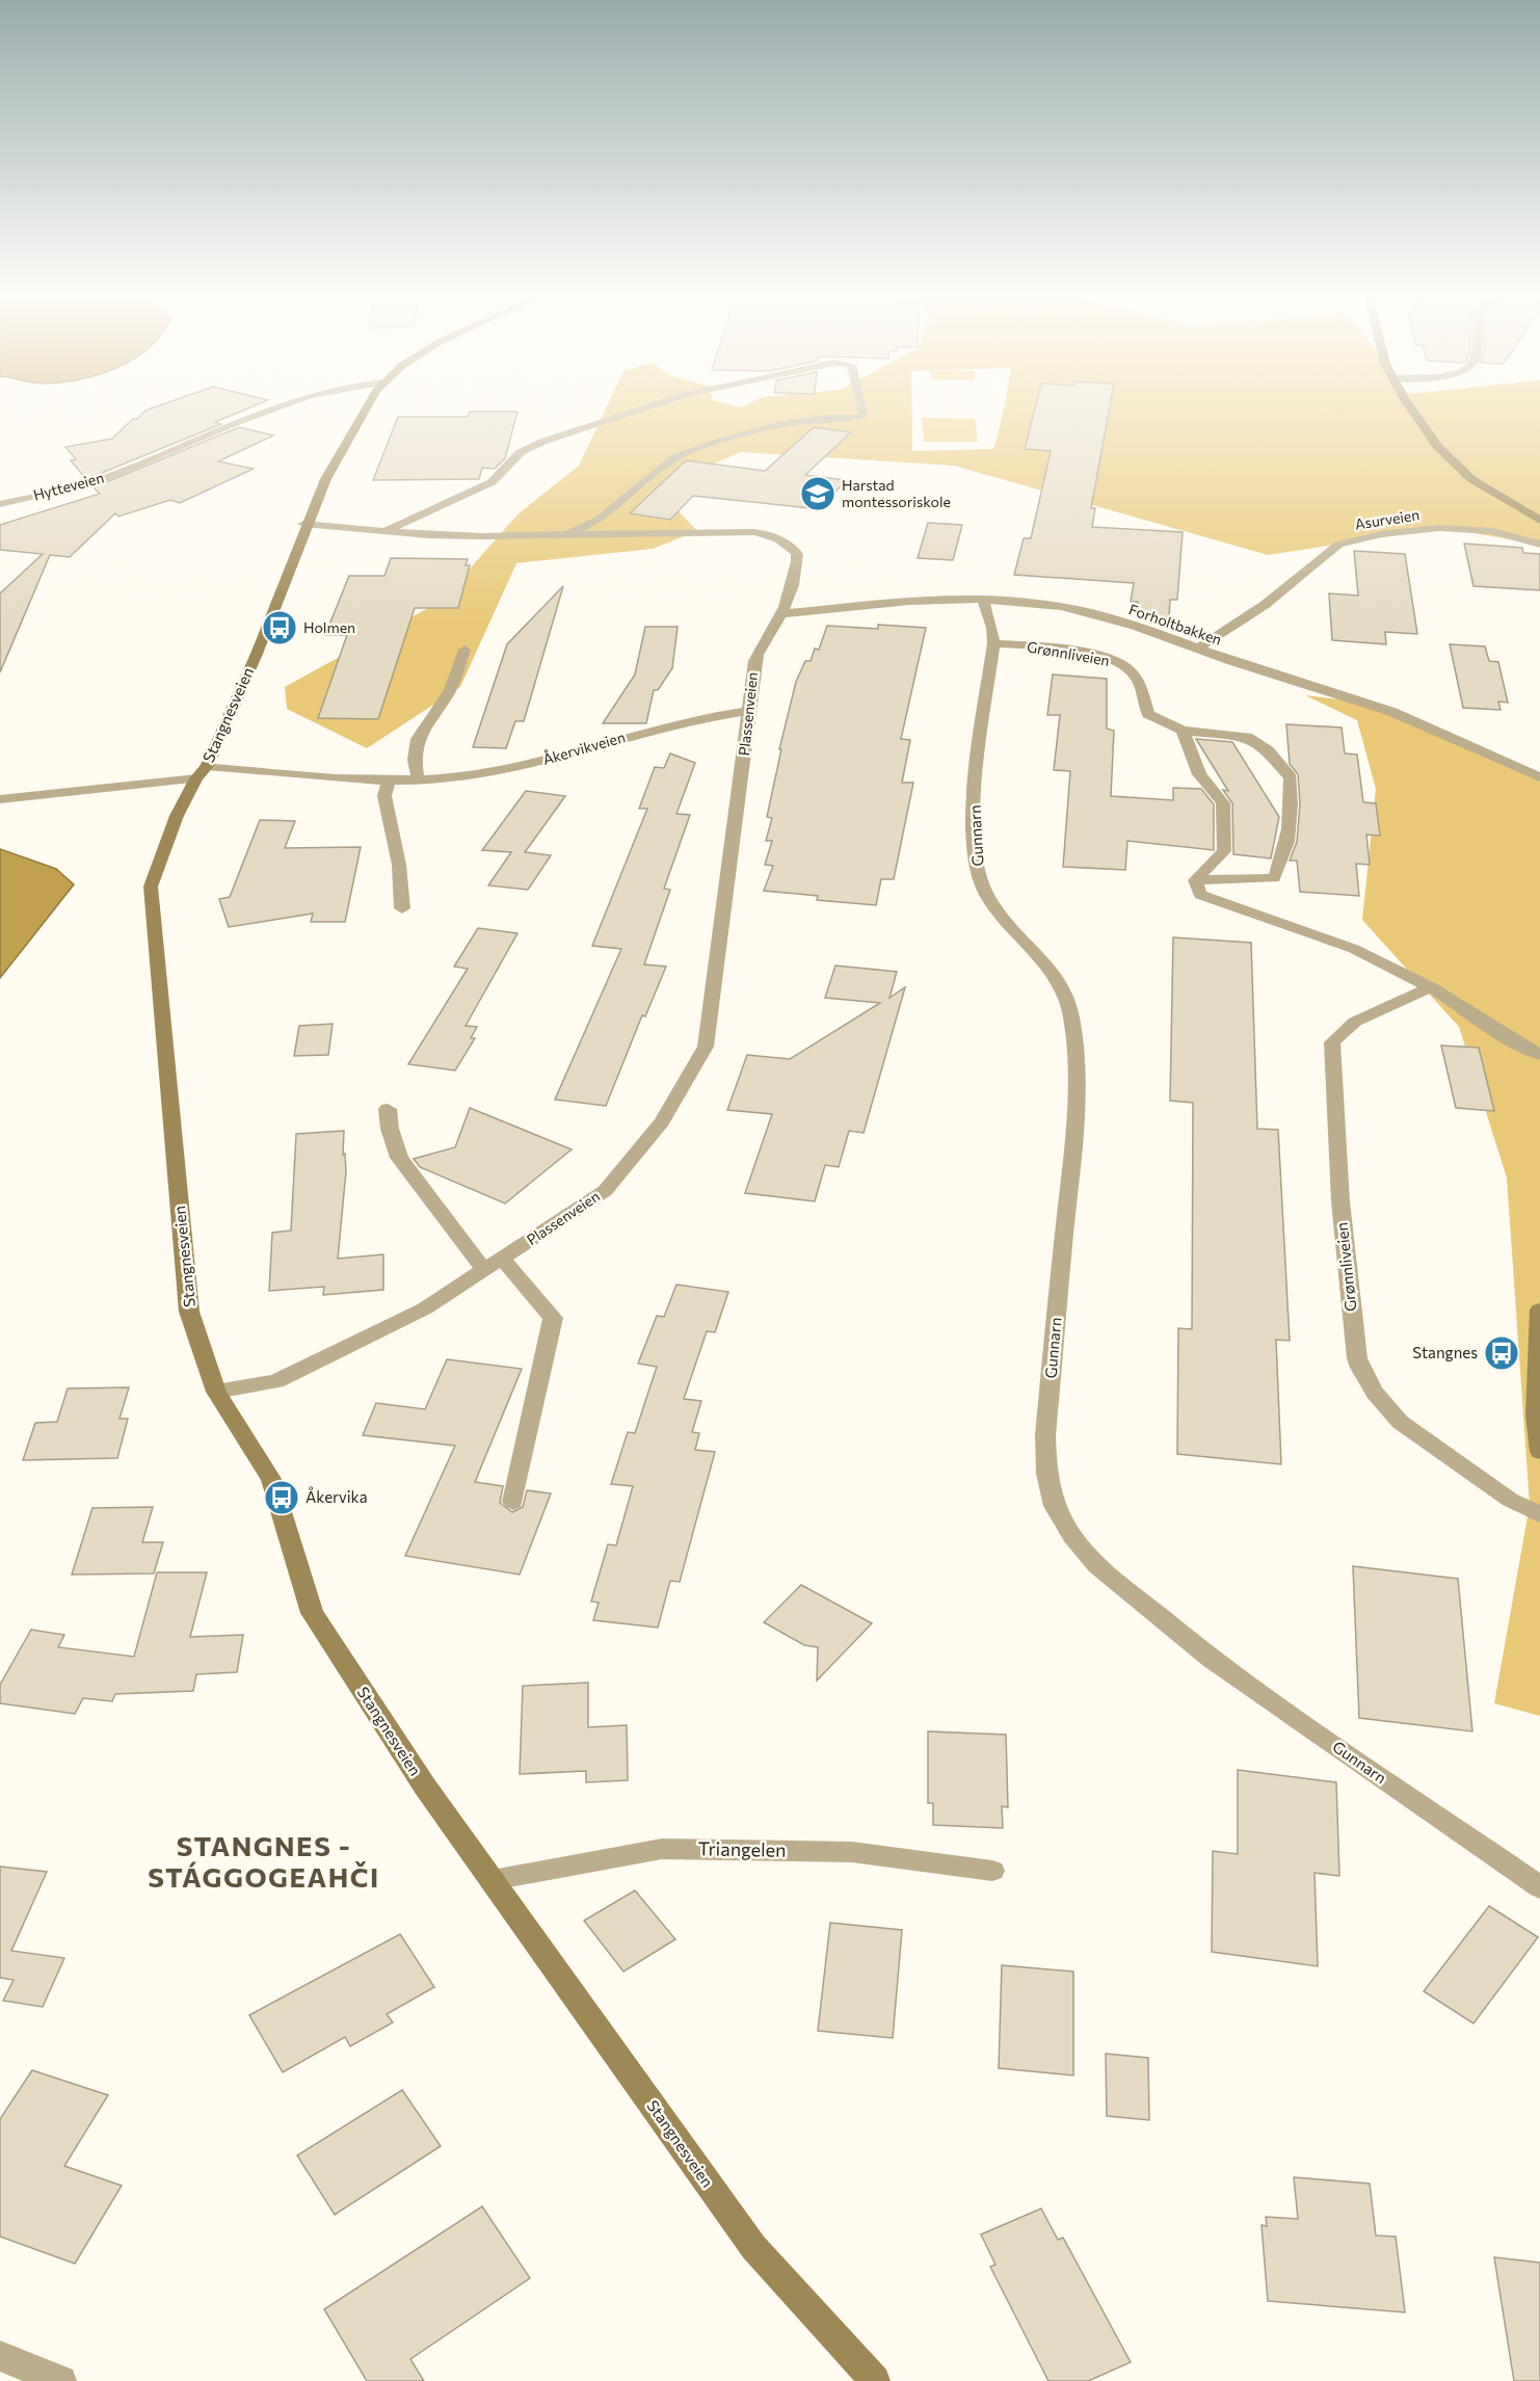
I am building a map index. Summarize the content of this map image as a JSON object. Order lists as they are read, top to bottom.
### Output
{
  "streets": {
    "main road": ["Stangnesveien"],
    "street": [
      "Hytteveien",
      "Asurveien",
      "Forholtbakken",
      "Grønnliveien",
      "Plassenveien",
      "Åkervikveien",
      "Gunnarn",
      "Triangelen"
    ]
  },
  "crossings": [
    ["Asurveien", "Forholtbakken"],
    ["Forholtbakken", "Plassenveien"],
    ["Forholtbakken", "Gunnarn"],
    ["Grønnliveien", "Gunnarn"],
    ["Plassenveien", "Stangnesveien"],
    ["Plassenveien", "Åkervikveien"],
    ["Stangnesveien", "Åkervikveien"],
    ["Stangnesveien", "Triangelen"]
  ],
  "districts": ["STANGNES - STÁGGOGEAHČI"],
  "places": {
    "school or university": ["Harstad montessoriskole"],
    "bus stop": ["Holmen", "Stangnes", "Åkervika"]
  }
}
